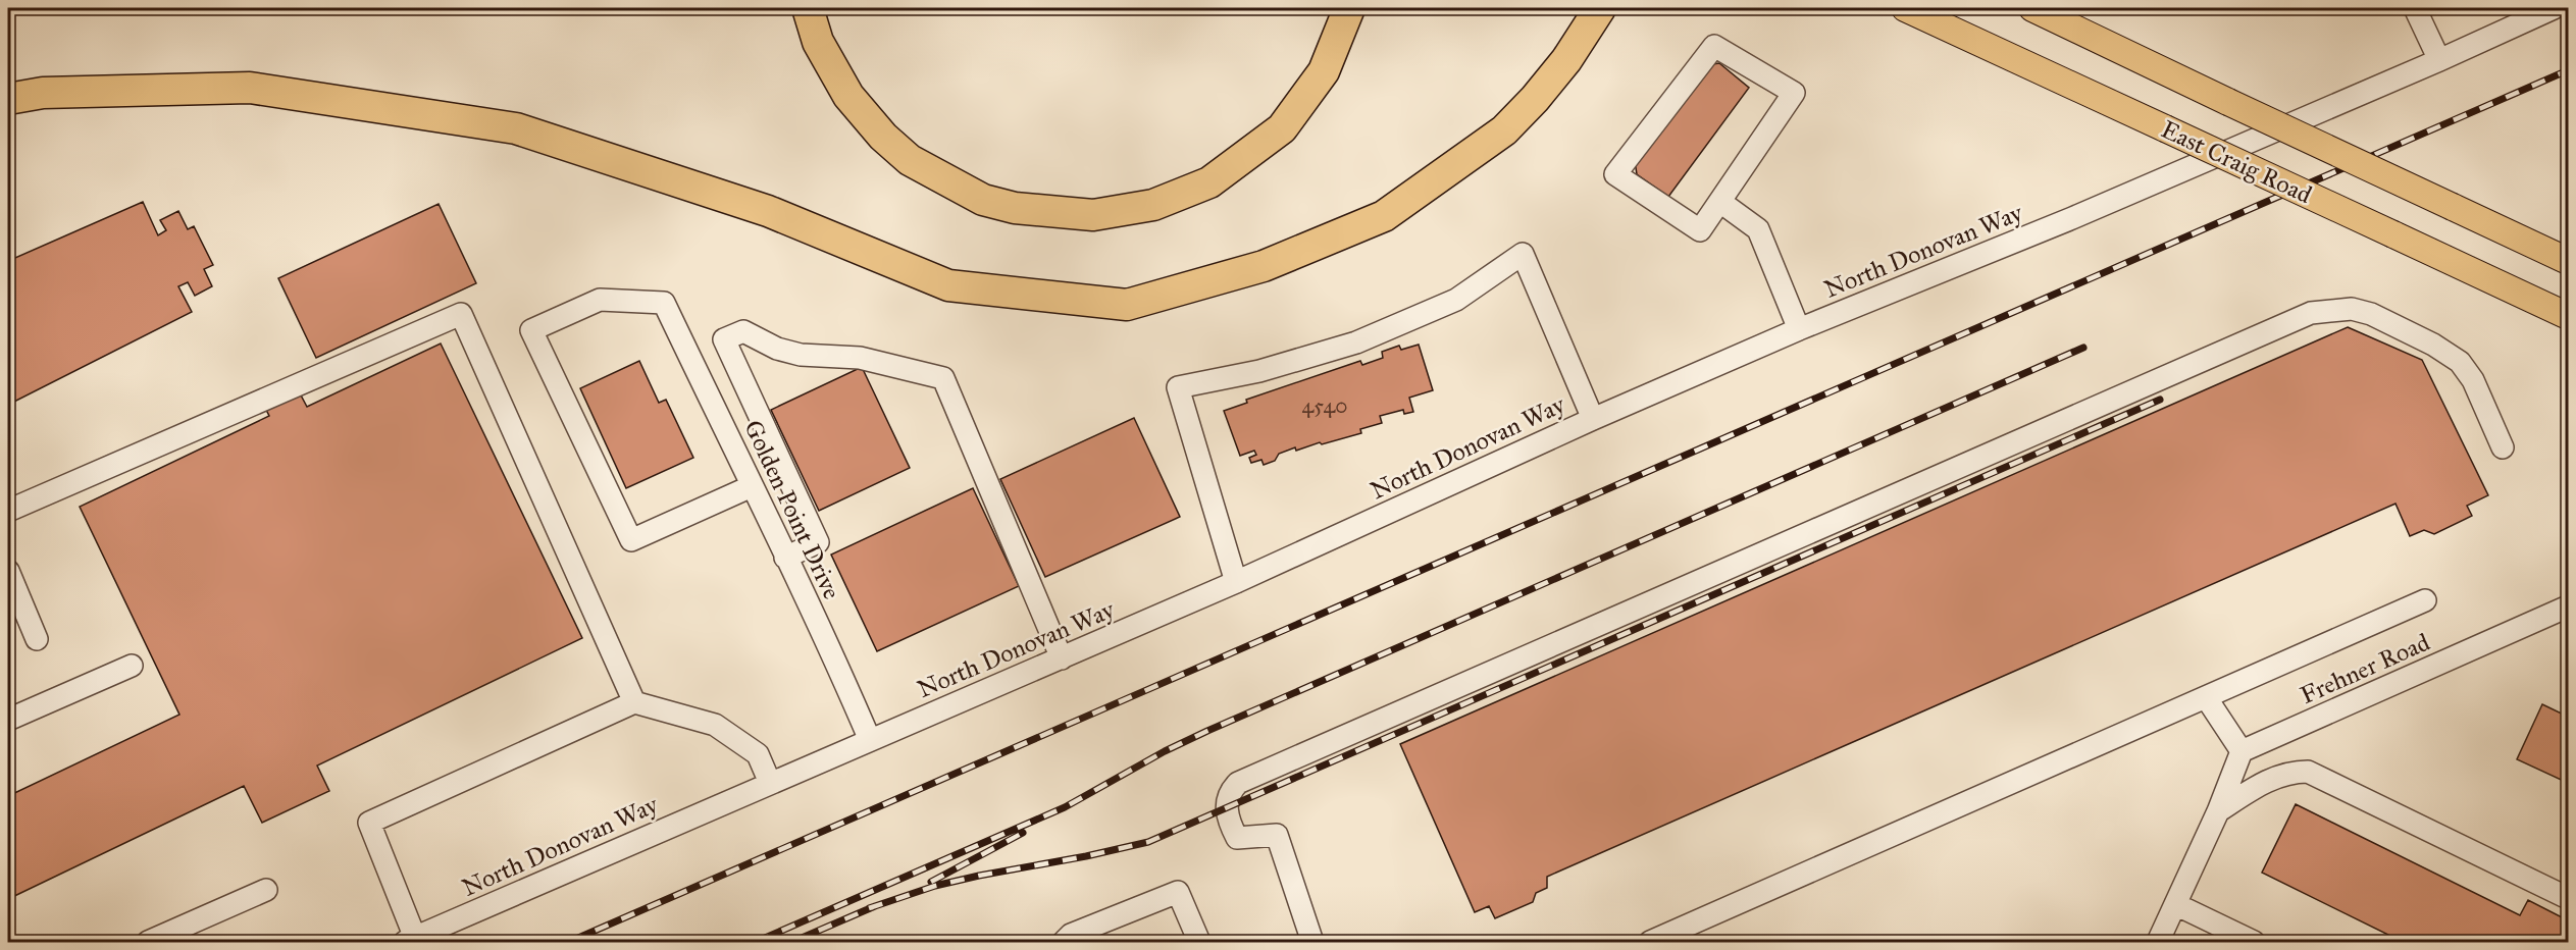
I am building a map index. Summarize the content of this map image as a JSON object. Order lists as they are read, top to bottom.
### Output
{
  "streets": {
    "main road": ["East Craig Road"],
    "street": ["North Donovan Way", "Golden Point Drive", "Frehner Road"]
  },
  "crossings": [
    ["North Donovan Way", "Golden Point Drive"]
  ],
  "house_numbers": ["4540"]
}
